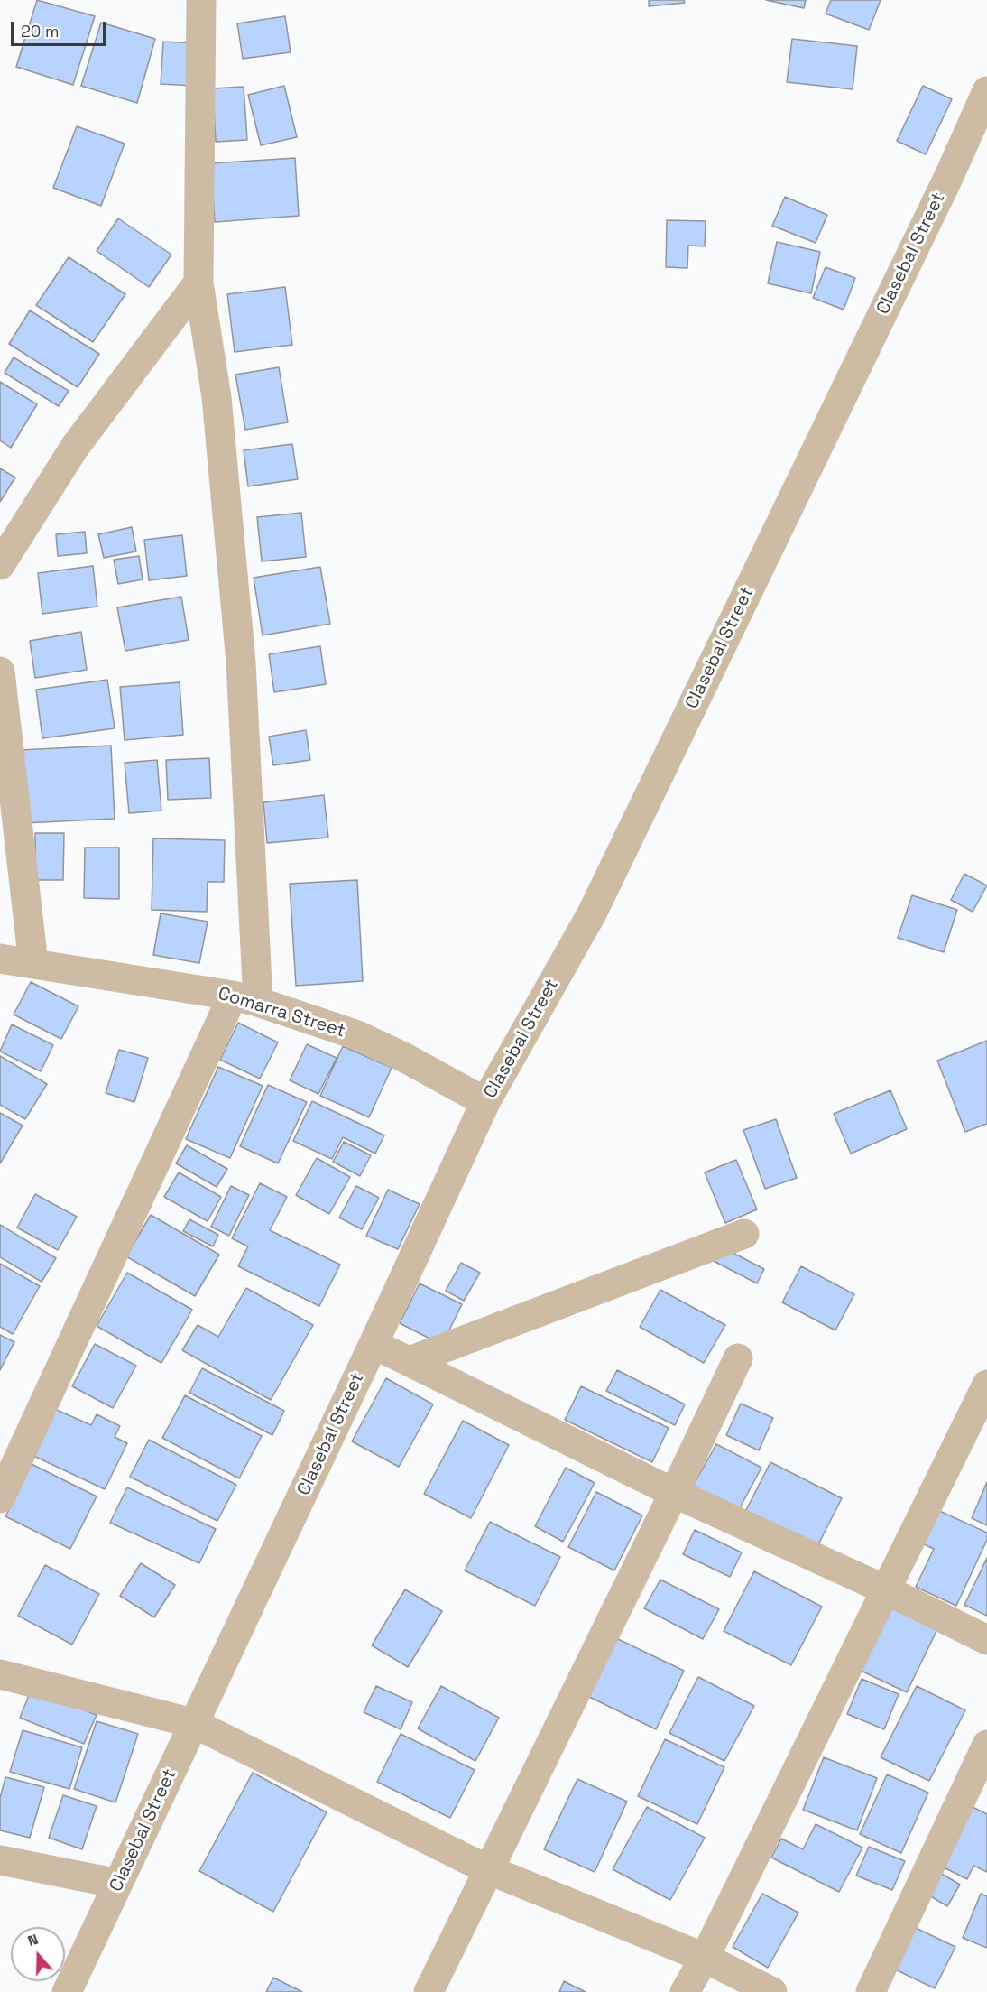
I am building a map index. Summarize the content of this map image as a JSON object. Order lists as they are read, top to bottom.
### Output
{
  "streets": {
    "street": ["Clasebal Street", "Comarra Street"]
  },
  "crossings": [
    ["Clasebal Street", "Comarra Street"]
  ],
  "scale_bar": "20 m",
  "north": "top"
}
